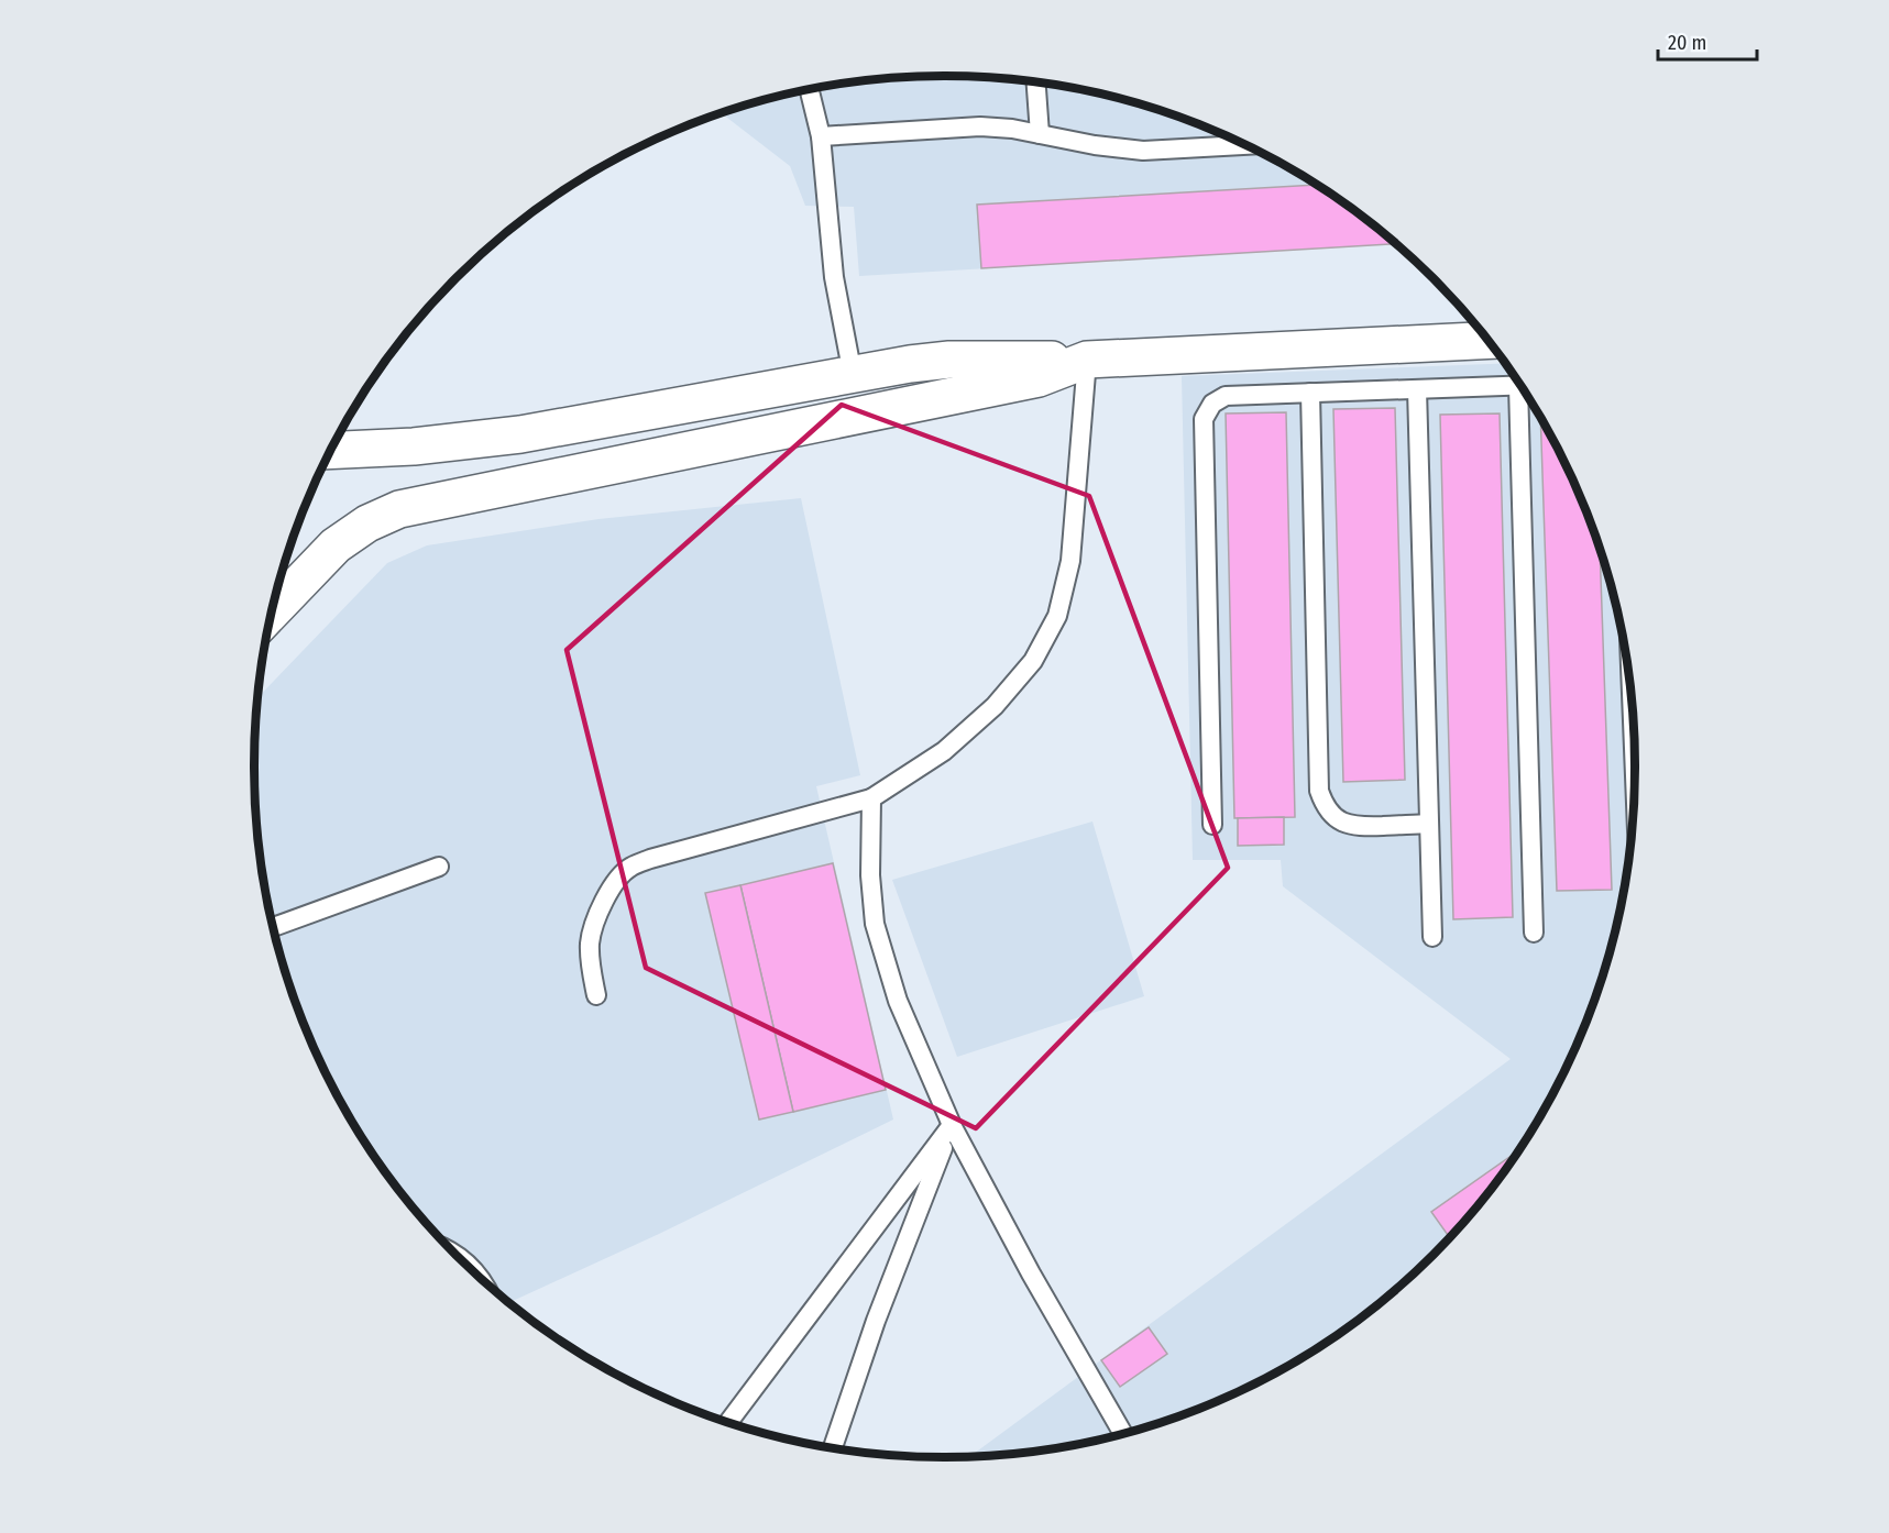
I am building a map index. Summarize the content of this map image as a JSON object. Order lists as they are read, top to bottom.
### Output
{
  "scale_bar": "20 m"
}
